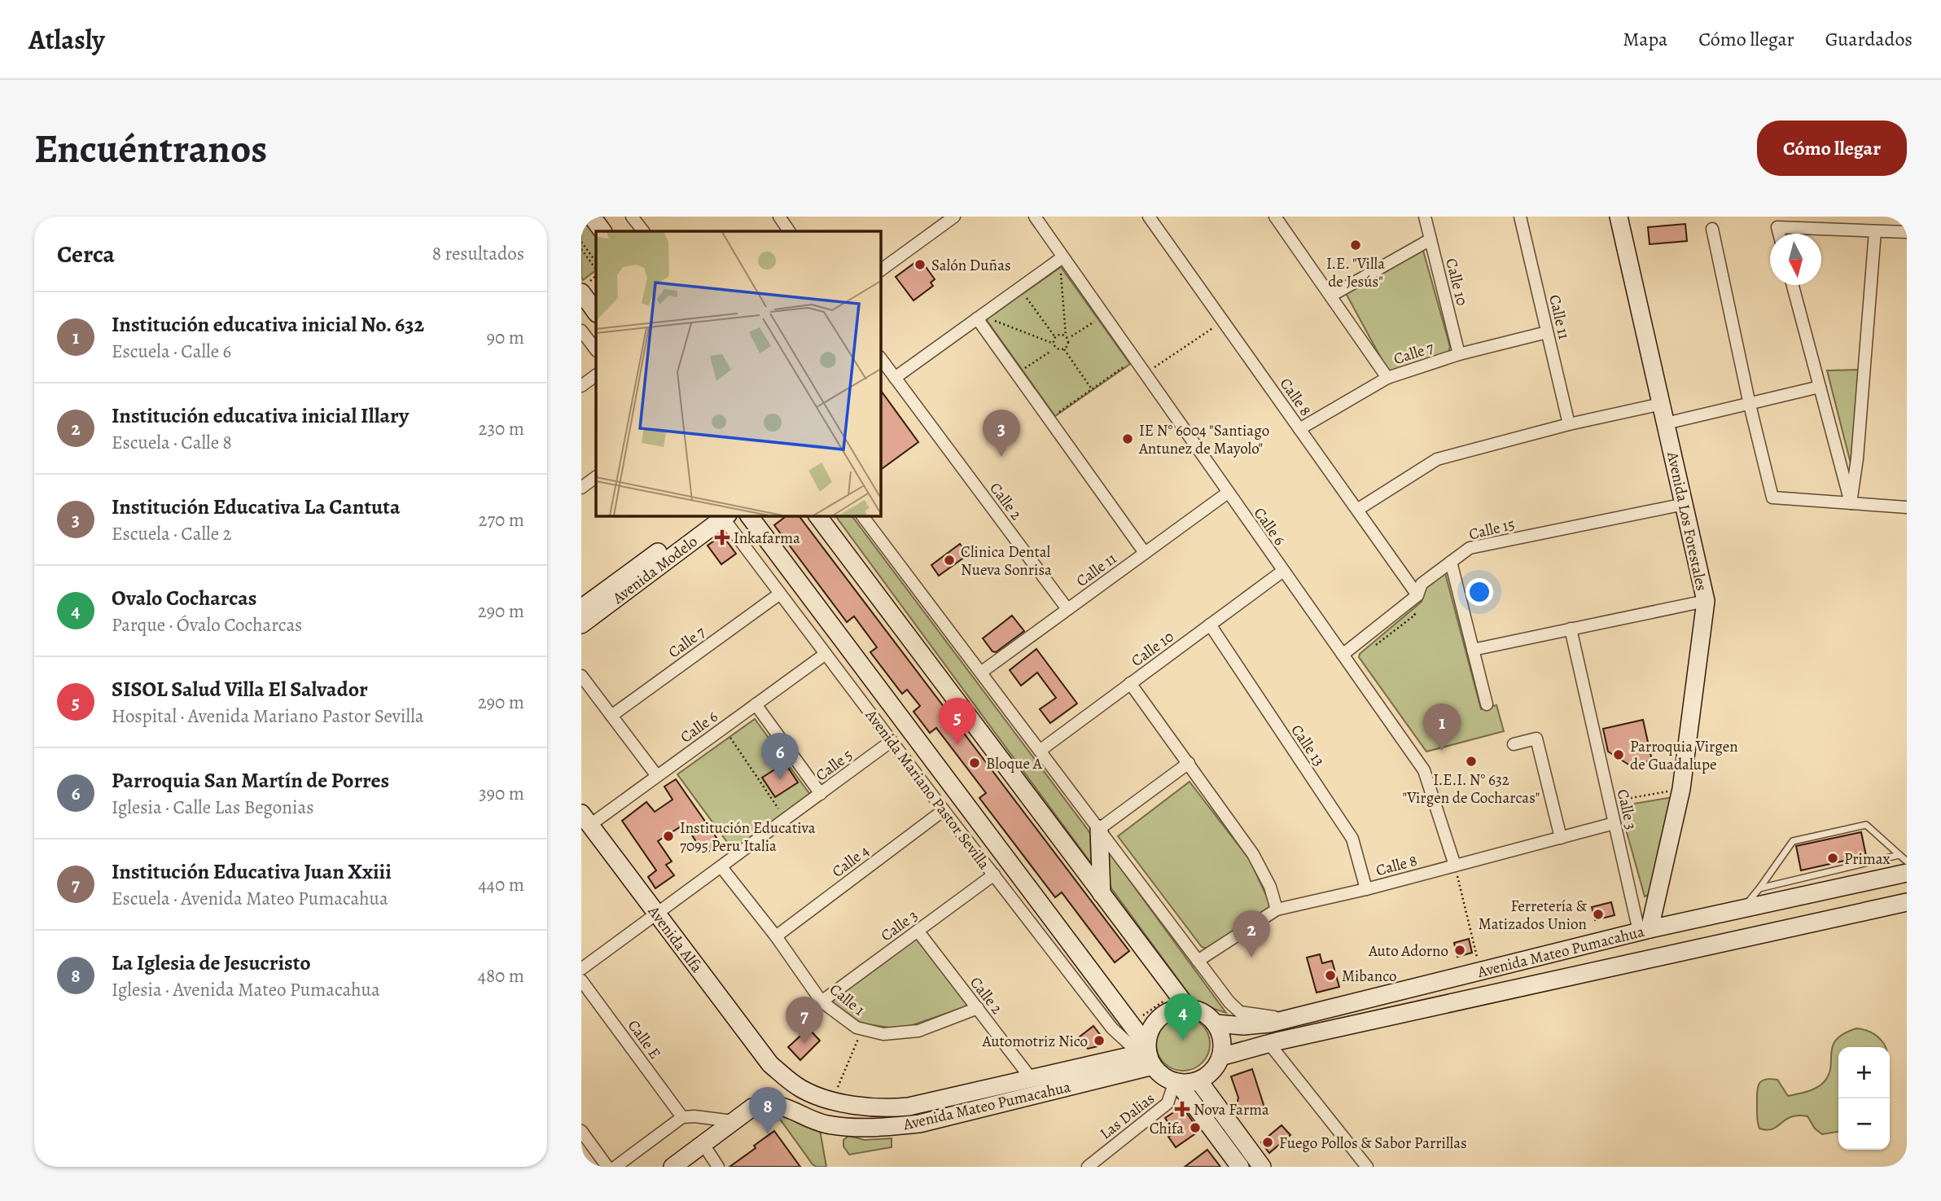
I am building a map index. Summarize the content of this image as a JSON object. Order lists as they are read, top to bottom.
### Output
{
  "streets": {
    "main road": [
      "Avenida Los Forestales",
      "Avenida Modelo",
      "Avenida Mariano Pastor Sevilla",
      "Avenida Alfa",
      "Avenida Mateo Pumacahua"
    ],
    "street": [
      "Calle 10",
      "Calle 11",
      "Calle 7",
      "Calle 8",
      "Calle 2",
      "Calle 6",
      "Calle 15",
      "Calle 13",
      "Calle 5",
      "Calle 3",
      "Calle 4",
      "Calle 1",
      "Calle E",
      "Las Dalias"
    ]
  },
  "crossings": [
    ["Calle 10", "Calle 7"],
    ["Calle 10", "Calle 6"],
    ["Calle 10", "Calle 13"],
    ["Calle 11", "Calle 7"],
    ["Calle 11", "Calle 2"],
    ["Calle 11", "Calle 6"],
    ["Calle 7", "Calle 8"],
    ["Calle 7", "Avenida Mariano Pastor Sevilla"],
    ["Calle 8", "Calle 6"],
    ["Calle 8", "Calle 15"],
    ["Calle 8", "Calle 13"],
    ["Calle 8", "Calle 3"],
    ["Calle 2", "Calle 3"],
    ["Calle 2", "Avenida Mateo Pumacahua"],
    ["Calle 2", "Calle 1"],
    ["Avenida Los Forestales", "Calle 15"],
    ["Avenida Los Forestales", "Calle 3"],
    ["Avenida Los Forestales", "Avenida Mateo Pumacahua"],
    ["Calle 6", "Calle 15"],
    ["Calle 6", "Avenida Mariano Pastor Sevilla"],
    ["Calle 6", "Avenida Alfa"],
    ["Calle 5", "Avenida Mariano Pastor Sevilla"],
    ["Calle 5", "Avenida Alfa"],
    ["Calle 5", "Calle 1"],
    ["Avenida Mariano Pastor Sevilla", "Calle 3"],
    ["Avenida Mariano Pastor Sevilla", "Calle 4"],
    ["Avenida Mariano Pastor Sevilla", "Avenida Mateo Pumacahua"],
    ["Avenida Mariano Pastor Sevilla", "Las Dalias"],
    ["Calle 3", "Avenida Mateo Pumacahua"],
    ["Calle 3", "Calle 1"],
    ["Calle 4", "Calle 1"],
    ["Avenida Alfa", "Avenida Mateo Pumacahua"],
    ["Avenida Mateo Pumacahua", "Las Dalias"]
  ],
  "places": {
    "other": [
      "I.E. \"Villa de Jesús\"",
      "Salón Duñas",
      "IE N° 6004 \"Santiago Antunez de Mayolo\"",
      "Clinica Dental Nueva Sonrisa",
      "Parroquia Virgen de Guadalupe",
      "I.E.I. N° 632 \"Virgen de Cocharcas\"",
      "Bloque A",
      "Institución Educativa 7095 Peru Italia",
      "Primax",
      "Ferretería & Matizados Union",
      "Auto Adorno",
      "Mibanco",
      "Automotriz Nico",
      "Chifa",
      "Fuego Pollos & Sabor Parrillas"
    ],
    "health": ["Inkafarma", "Nova Farma"]
  },
  "north": "bottom",
  "page": {
    "header": "Atlasly",
    "nav": ["Mapa", "Cómo llegar", "Guardados"],
    "buttons": "Cómo llegar",
    "title": "Encuéntranos",
    "heading": ["Cerca", "8 resultados"],
    "list": [
      {
        "mark": "1",
        "name": "Institución educativa inicial No. 632",
        "note": "Escuela · Calle 6",
        "value": "90 m"
      },
      {
        "mark": "2",
        "name": "Institución educativa inicial Illary",
        "note": "Escuela · Calle 8",
        "value": "230 m"
      },
      {
        "mark": "3",
        "name": "Institución Educativa La Cantuta",
        "note": "Escuela · Calle 2",
        "value": "270 m"
      },
      {
        "mark": "4",
        "name": "Ovalo Cocharcas",
        "note": "Parque · Óvalo Cocharcas",
        "value": "290 m"
      },
      {
        "mark": "5",
        "name": "SISOL Salud Villa El Salvador",
        "note": "Hospital · Avenida Mariano Pastor Sevilla",
        "value": "290 m"
      },
      {
        "mark": "6",
        "name": "Parroquia San Martín de Porres",
        "note": "Iglesia · Calle Las Begonias",
        "value": "390 m"
      },
      {
        "mark": "7",
        "name": "Institución Educativa Juan Xxiii",
        "note": "Escuela · Avenida Mateo Pumacahua",
        "value": "440 m"
      },
      {
        "mark": "8",
        "name": "La Iglesia de Jesucristo",
        "note": "Iglesia · Avenida Mateo Pumacahua",
        "value": "480 m"
      }
    ],
    "pins": [
      "3",
      "5",
      "1",
      "6",
      "2",
      "4",
      "7",
      "8"
    ],
    "map_buttons": ["+", "−"]
  }
}
